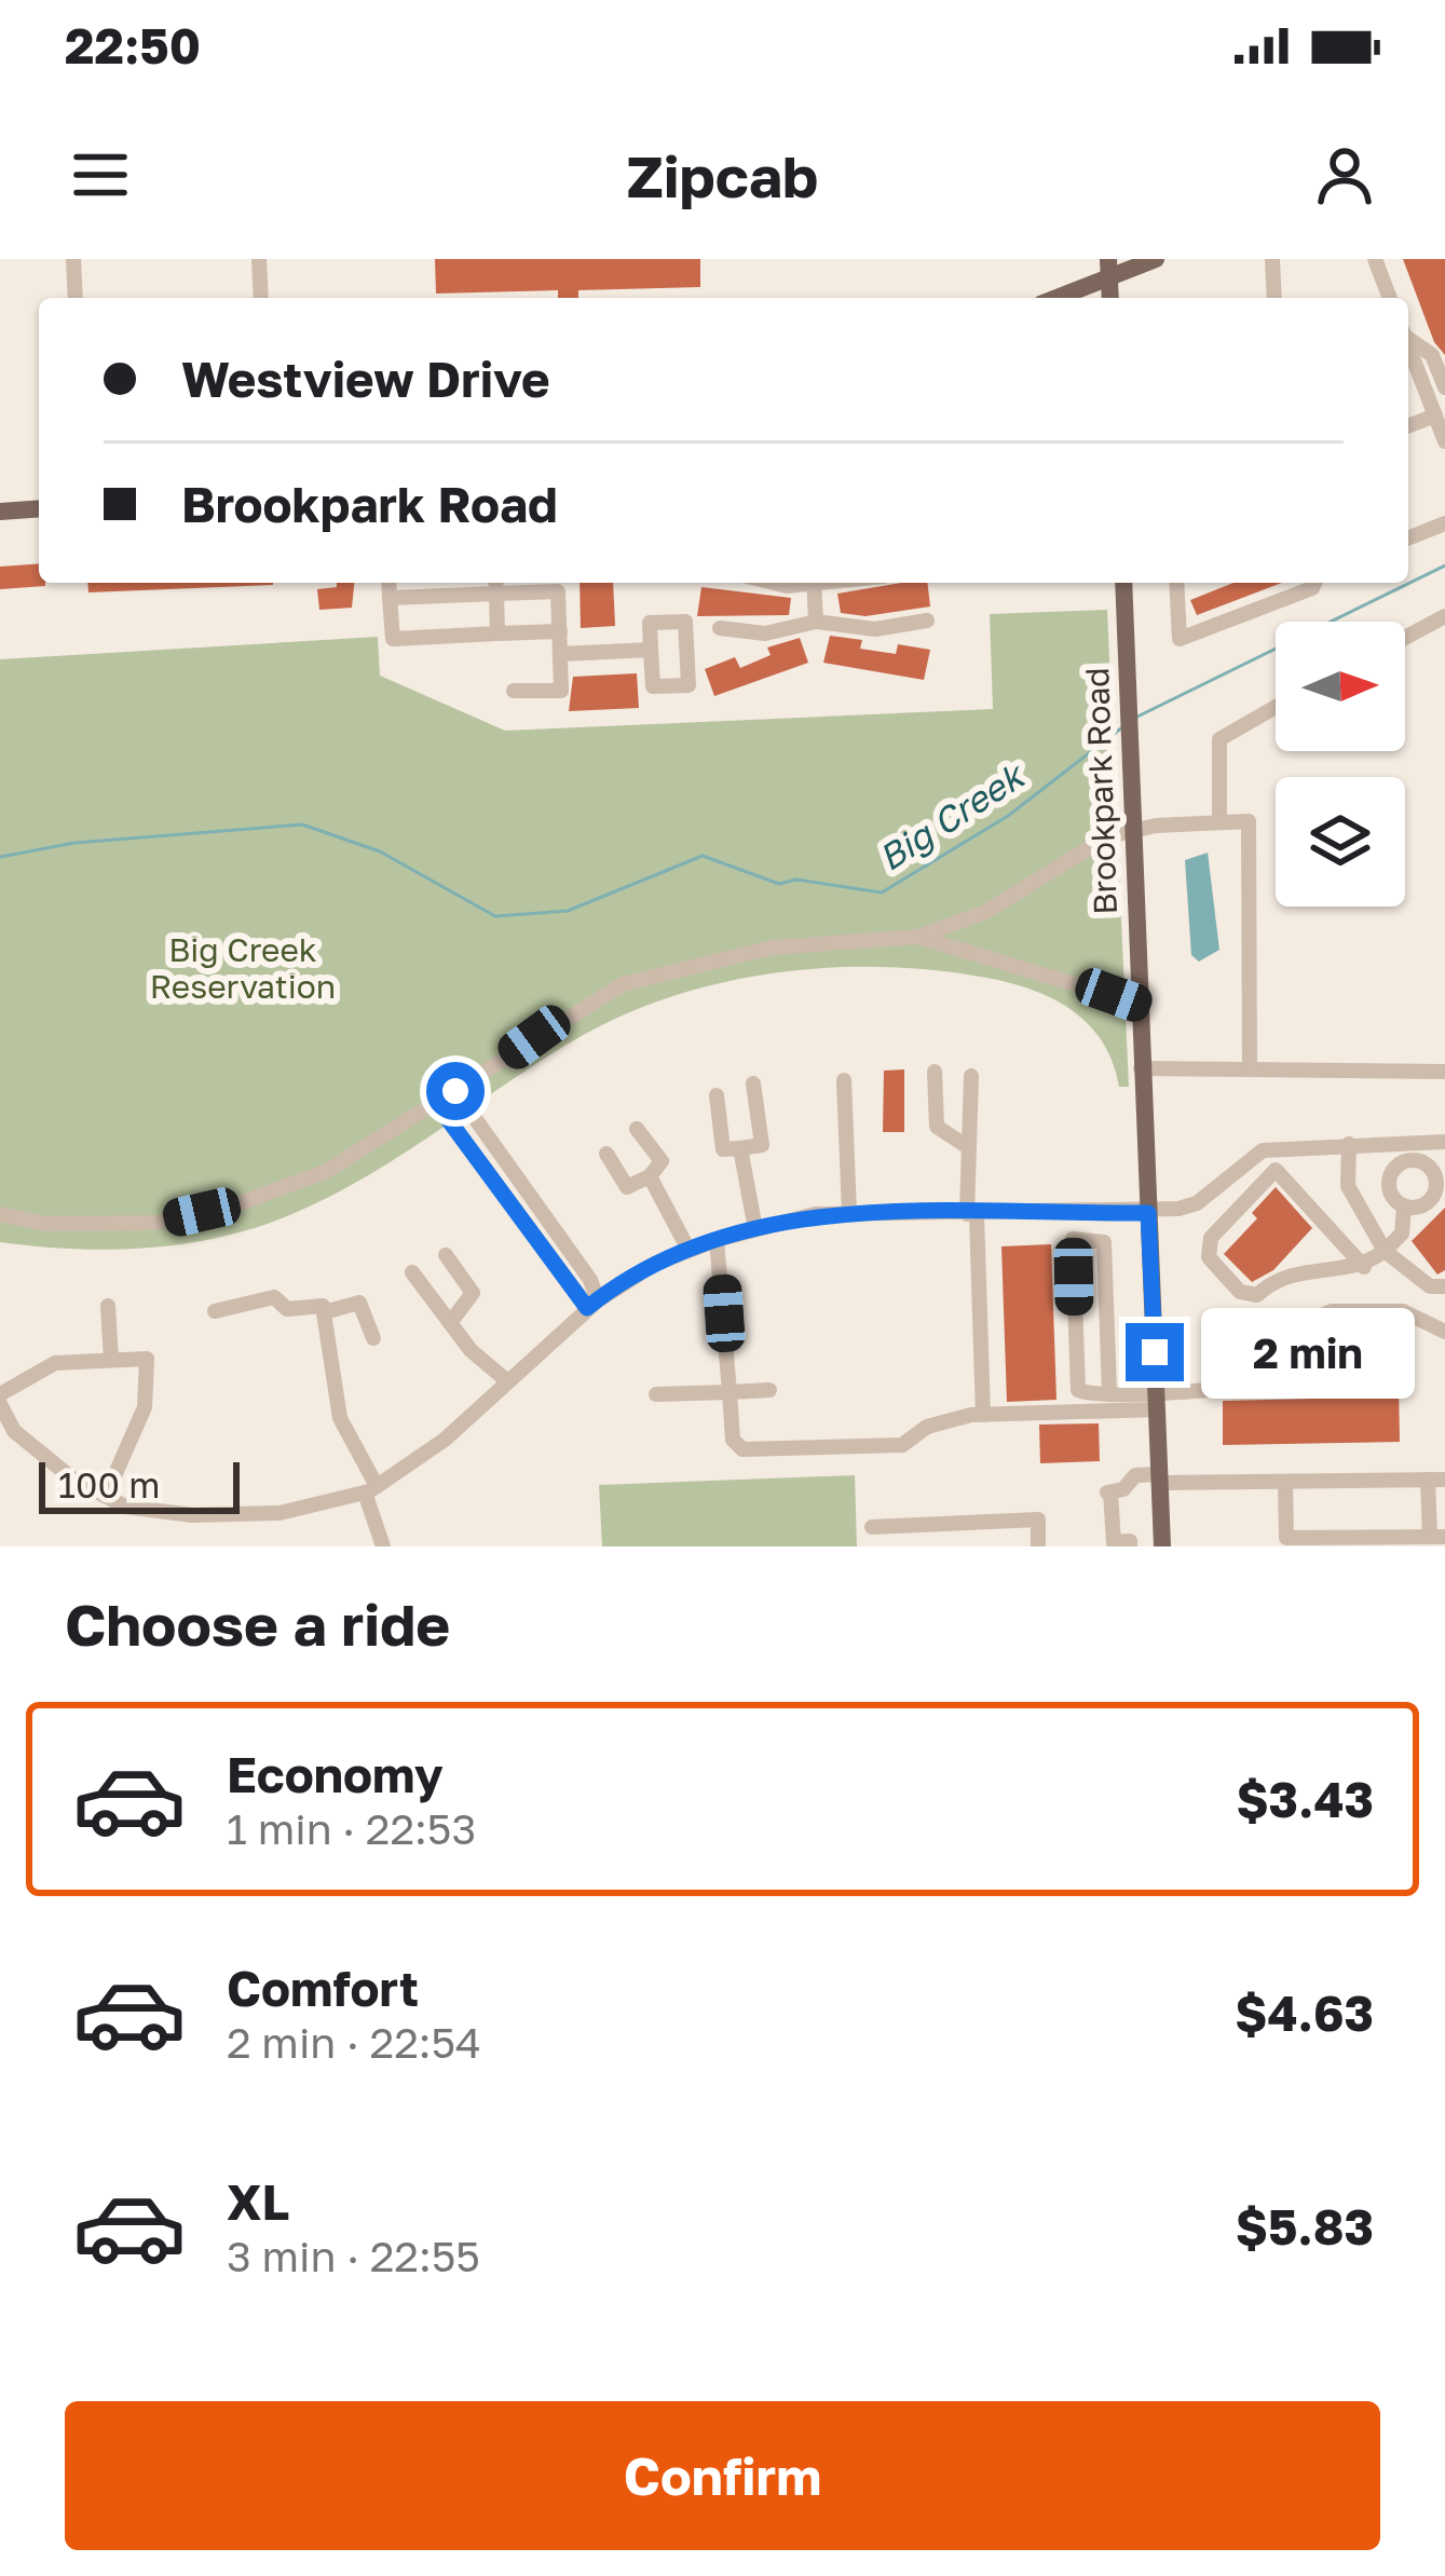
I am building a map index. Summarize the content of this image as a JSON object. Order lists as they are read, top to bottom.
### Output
{
  "streets": {
    "main road": ["Brookpark Road"]
  },
  "water": ["Big Creek"],
  "parks": ["Big Creek Reservation"],
  "scale_bar": "100 m",
  "north": "right",
  "page": {
    "status": "22:50",
    "header": "Zipcab",
    "banner": ["Westview Drive", "Brookpark Road"],
    "bubble": "2 min",
    "scale": "100 m",
    "heading": "Choose a ride",
    "list": [
      {
        "name": "Economy",
        "note": "1 min · 22:53",
        "value": "$3.43"
      },
      {
        "name": "Comfort",
        "note": "2 min · 22:54",
        "value": "$4.63"
      },
      {
        "name": "XL",
        "note": "3 min · 22:55",
        "value": "$5.83"
      }
    ],
    "buttons": "Confirm"
  }
}
